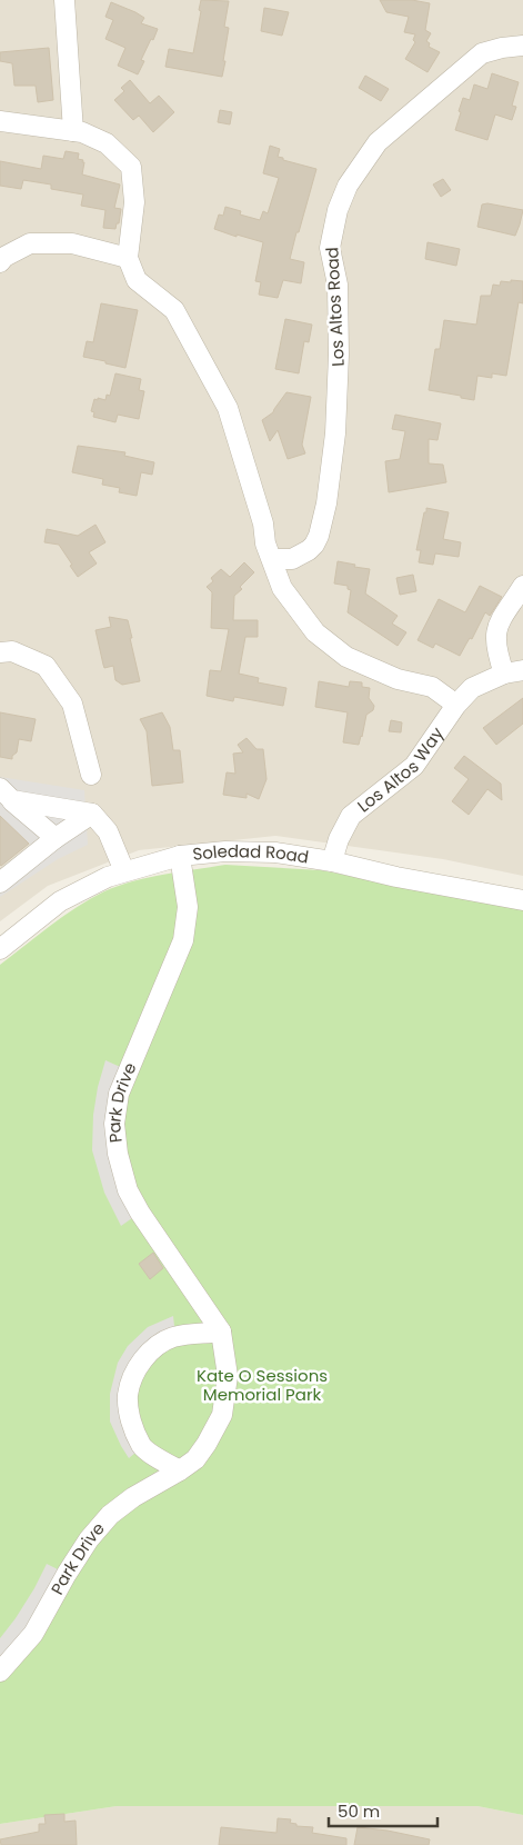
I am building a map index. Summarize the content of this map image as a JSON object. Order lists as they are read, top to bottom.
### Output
{
  "streets": {
    "street": [
      "Los Altos Road",
      "Los Altos Way",
      "Soledad Road",
      "Park Drive"
    ]
  },
  "crossings": [
    ["Los Altos Way", "Soledad Road"],
    ["Soledad Road", "Park Drive"]
  ],
  "parks": ["Kate O Sessions Memorial Park"],
  "scale_bar": "50 m"
}
